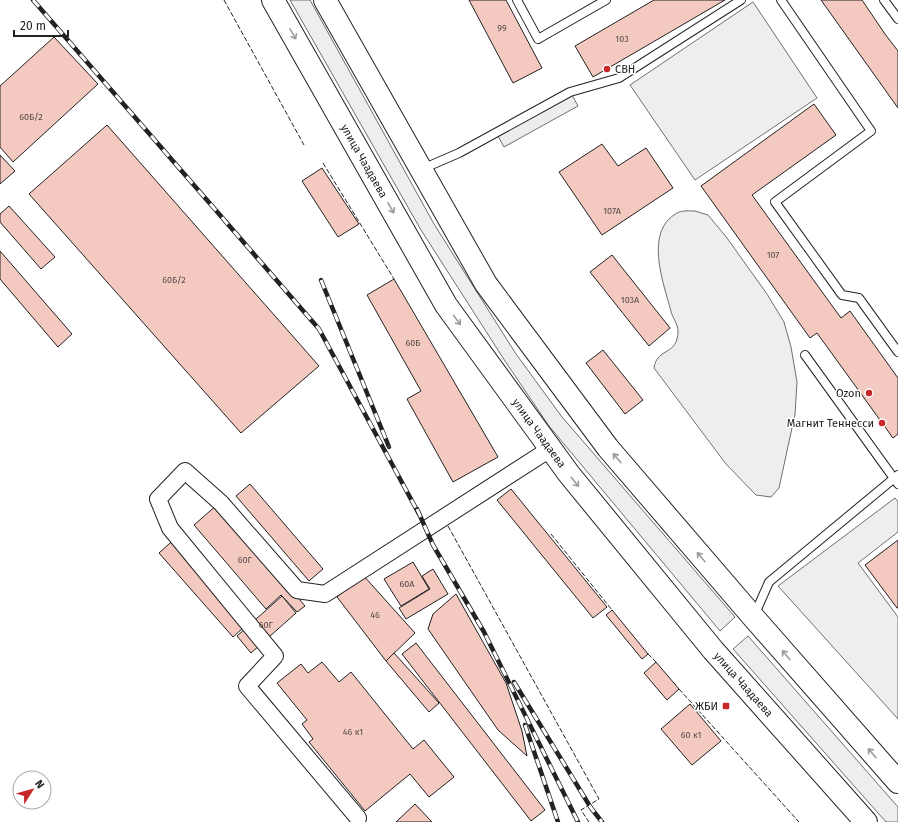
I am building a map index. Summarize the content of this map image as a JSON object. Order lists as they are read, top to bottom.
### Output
{
  "streets": {
    "main road": ["улица Чаадаева"]
  },
  "places": {
    "other": ["СВН", "Ozon", "Магнит Теннесси"],
    "transit": ["ЖБИ"]
  },
  "house_numbers": [
    "99",
    "103",
    "60Б/2",
    "107А",
    "107",
    "60Б/2",
    "103А",
    "60Б",
    "60Г",
    "60А",
    "46",
    "60Г",
    "46 к1",
    "60 к1"
  ],
  "scale_bar": "20 m",
  "north": "top right"
}
